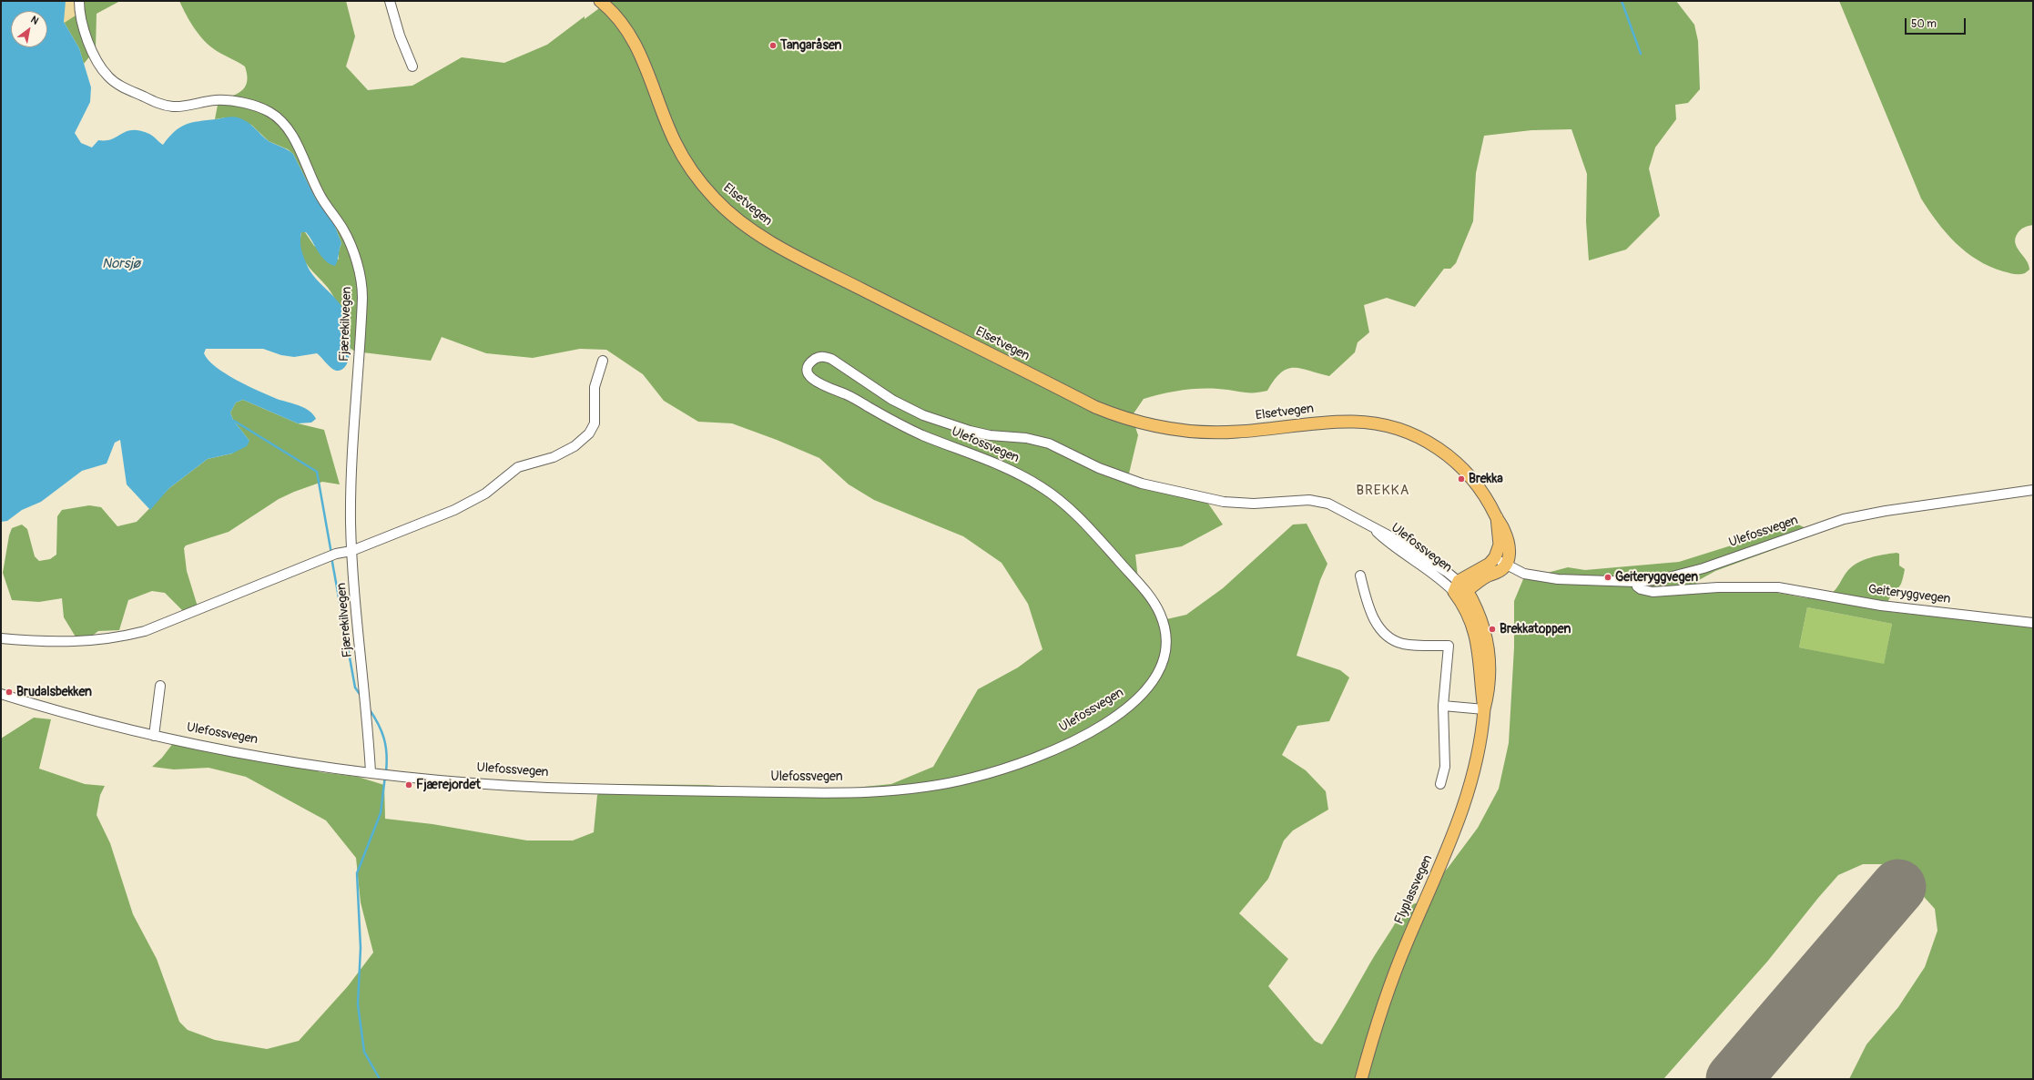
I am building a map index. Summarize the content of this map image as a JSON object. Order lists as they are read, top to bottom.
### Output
{
  "streets": {
    "main road": ["Elsetvegen", "Ulefossvegen", "Flyplassvegen"],
    "street": ["Fjærekilvegen", "Geiteryggvegen"]
  },
  "crossings": [
    ["Elsetvegen", "Ulefossvegen"],
    ["Fjærekilvegen", "Ulefossvegen"],
    ["Ulefossvegen", "Geiteryggvegen"],
    ["Ulefossvegen", "Flyplassvegen"]
  ],
  "districts": ["BREKKA"],
  "water": ["Norsjø"],
  "places": [
    "Tangaråsen",
    "Brekka",
    "Geiteryggvegen",
    "Brekkatoppen",
    "Brudalsbekken",
    "Fjærejordet"
  ],
  "scale_bar": "50 m",
  "north": "top right"
}
